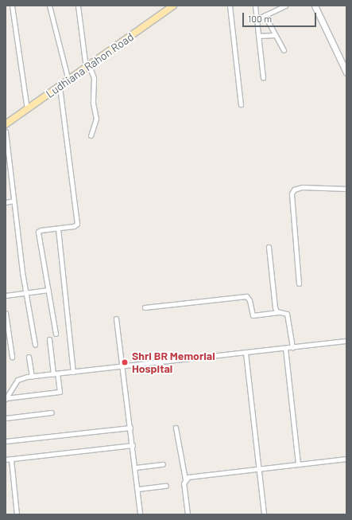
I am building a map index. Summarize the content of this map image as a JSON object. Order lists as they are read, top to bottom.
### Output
{
  "streets": {
    "main road": ["Ludhiana Rahon Road"]
  },
  "places": ["Shri BR Memorial Hospital"],
  "scale_bar": "100 m"
}
